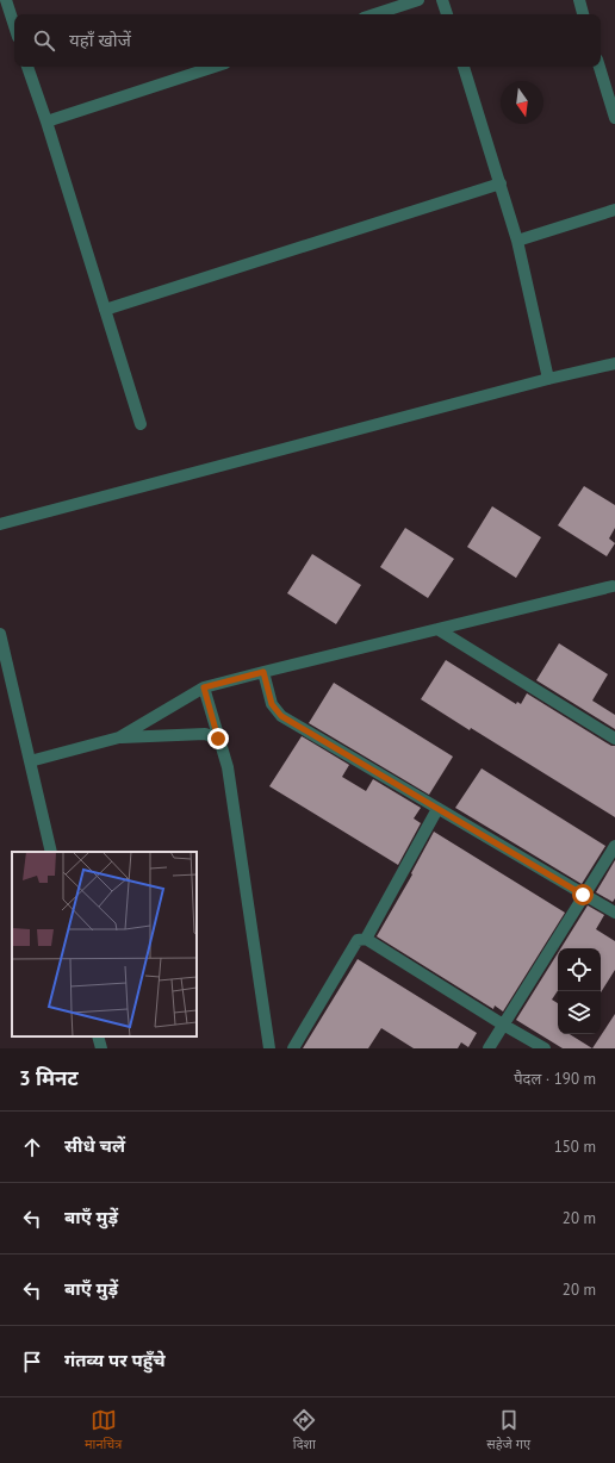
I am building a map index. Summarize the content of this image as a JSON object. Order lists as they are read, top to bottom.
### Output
{
  "north": "bottom",
  "page": {
    "search": "यहाँ खोजें",
    "heading": ["3 मिनट", "पैदल · 190 m"],
    "list": [
      ["सीधे चलें", "150 m"],
      ["बाएँ मुड़ें", "20 m"],
      ["बाएँ मुड़ें", "20 m"],
      "गंतव्य पर पहुँचे"
    ],
    "nav": ["मानचित्र", "दिशा", "सहेजे गए"]
  }
}
